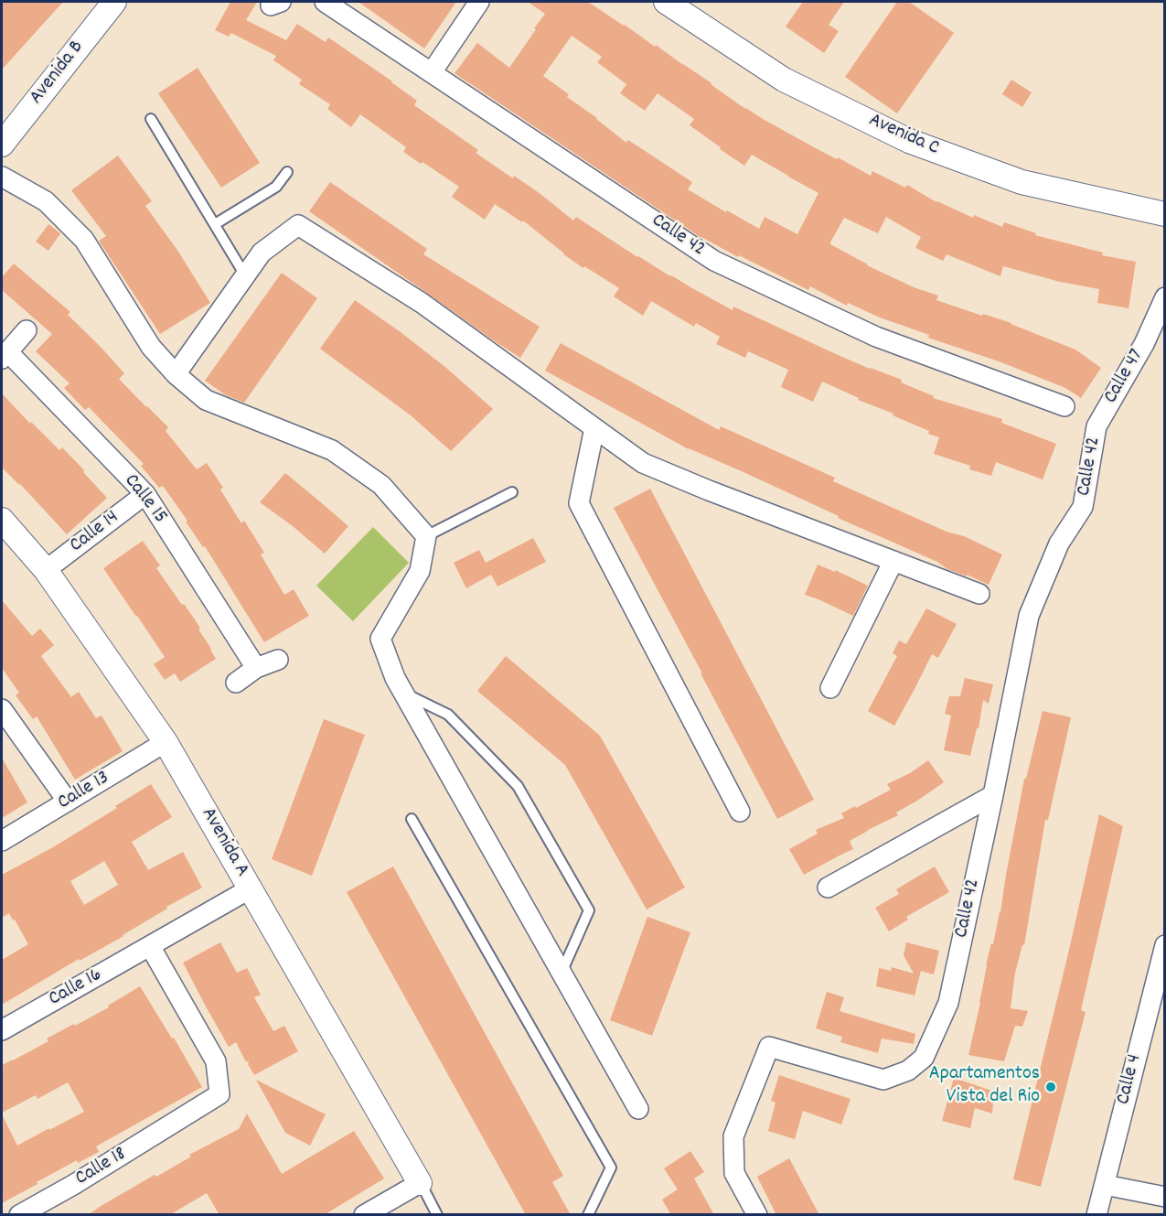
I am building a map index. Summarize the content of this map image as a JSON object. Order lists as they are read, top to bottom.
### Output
{
  "streets": {
    "street": [
      "Avenida B",
      "Avenida C",
      "Calle 42",
      "Calle 47",
      "Calle 15",
      "Calle 14",
      "Calle 13",
      "Avenida A",
      "Calle 16",
      "Calle 4",
      "Calle 18"
    ]
  },
  "crossings": [
    ["Calle 42", "Calle 47"],
    ["Calle 15", "Calle 14"],
    ["Calle 14", "Avenida A"],
    ["Calle 13", "Avenida A"],
    ["Avenida A", "Calle 16"],
    ["Calle 16", "Calle 18"]
  ],
  "places": ["Apartamentos Vista del Rio"]
}
